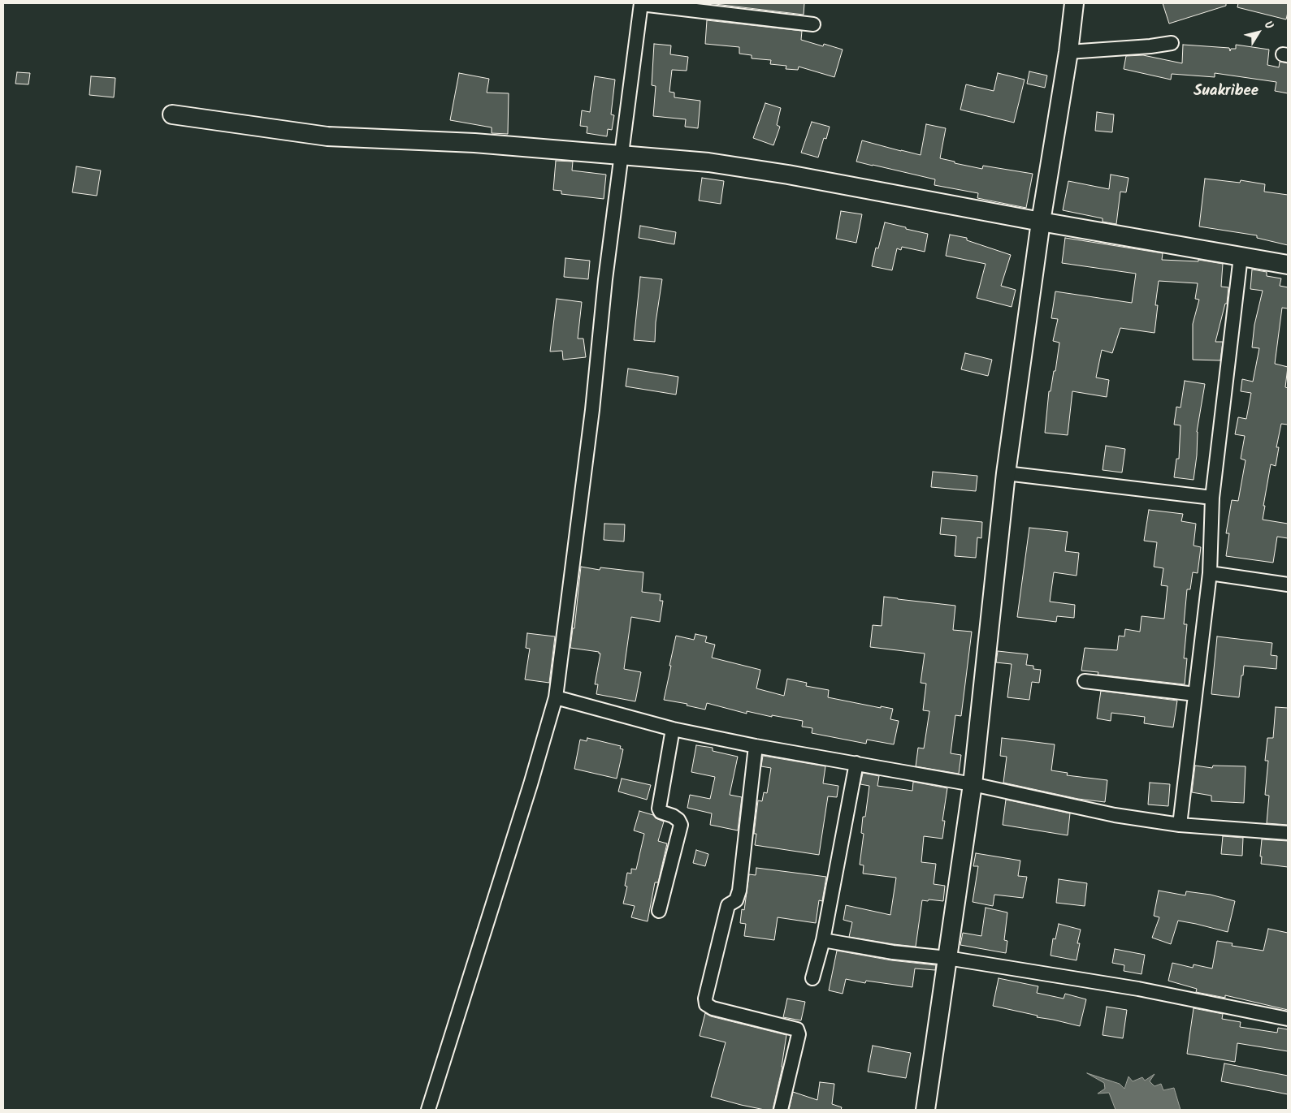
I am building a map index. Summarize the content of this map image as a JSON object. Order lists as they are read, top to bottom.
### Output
{
  "districts": ["Suakribee"],
  "north": "top right"
}
